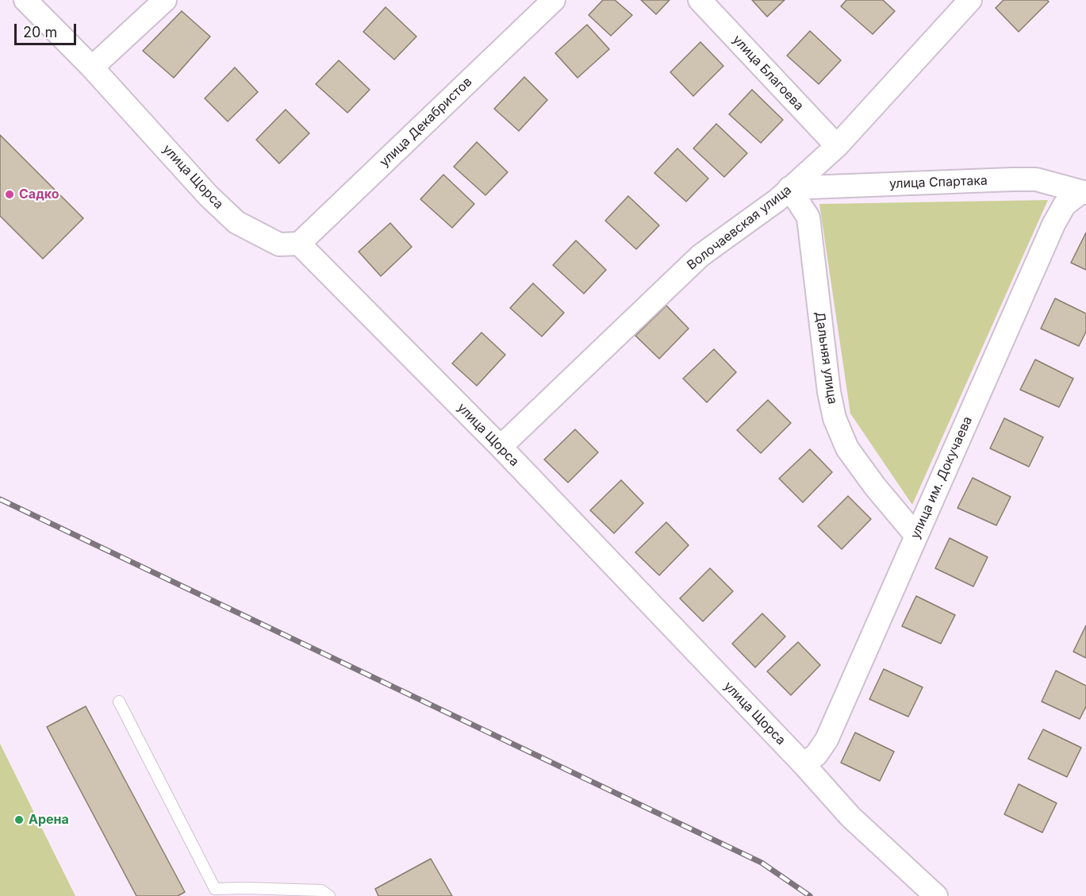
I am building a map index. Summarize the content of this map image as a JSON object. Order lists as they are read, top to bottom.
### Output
{
  "streets": {
    "street": [
      "улица Благоева",
      "улица Декабристов",
      "улица Щорса",
      "улица Спартака",
      "Волочаевская улица",
      "Дальняя улица",
      "улица им. Докучаева"
    ]
  },
  "crossings": [
    ["улица Благоева", "Волочаевская улица"],
    ["улица Декабристов", "улица Щорса"],
    ["улица Щорса", "Волочаевская улица"],
    ["улица Щорса", "улица им. Докучаева"],
    ["улица Спартака", "Волочаевская улица"],
    ["улица Спартака", "Дальняя улица"],
    ["улица Спартака", "улица им. Докучаева"],
    ["Волочаевская улица", "Дальняя улица"],
    ["Дальняя улица", "улица им. Докучаева"]
  ],
  "places": ["Садко", "Арена"],
  "scale_bar": "20 m"
}
